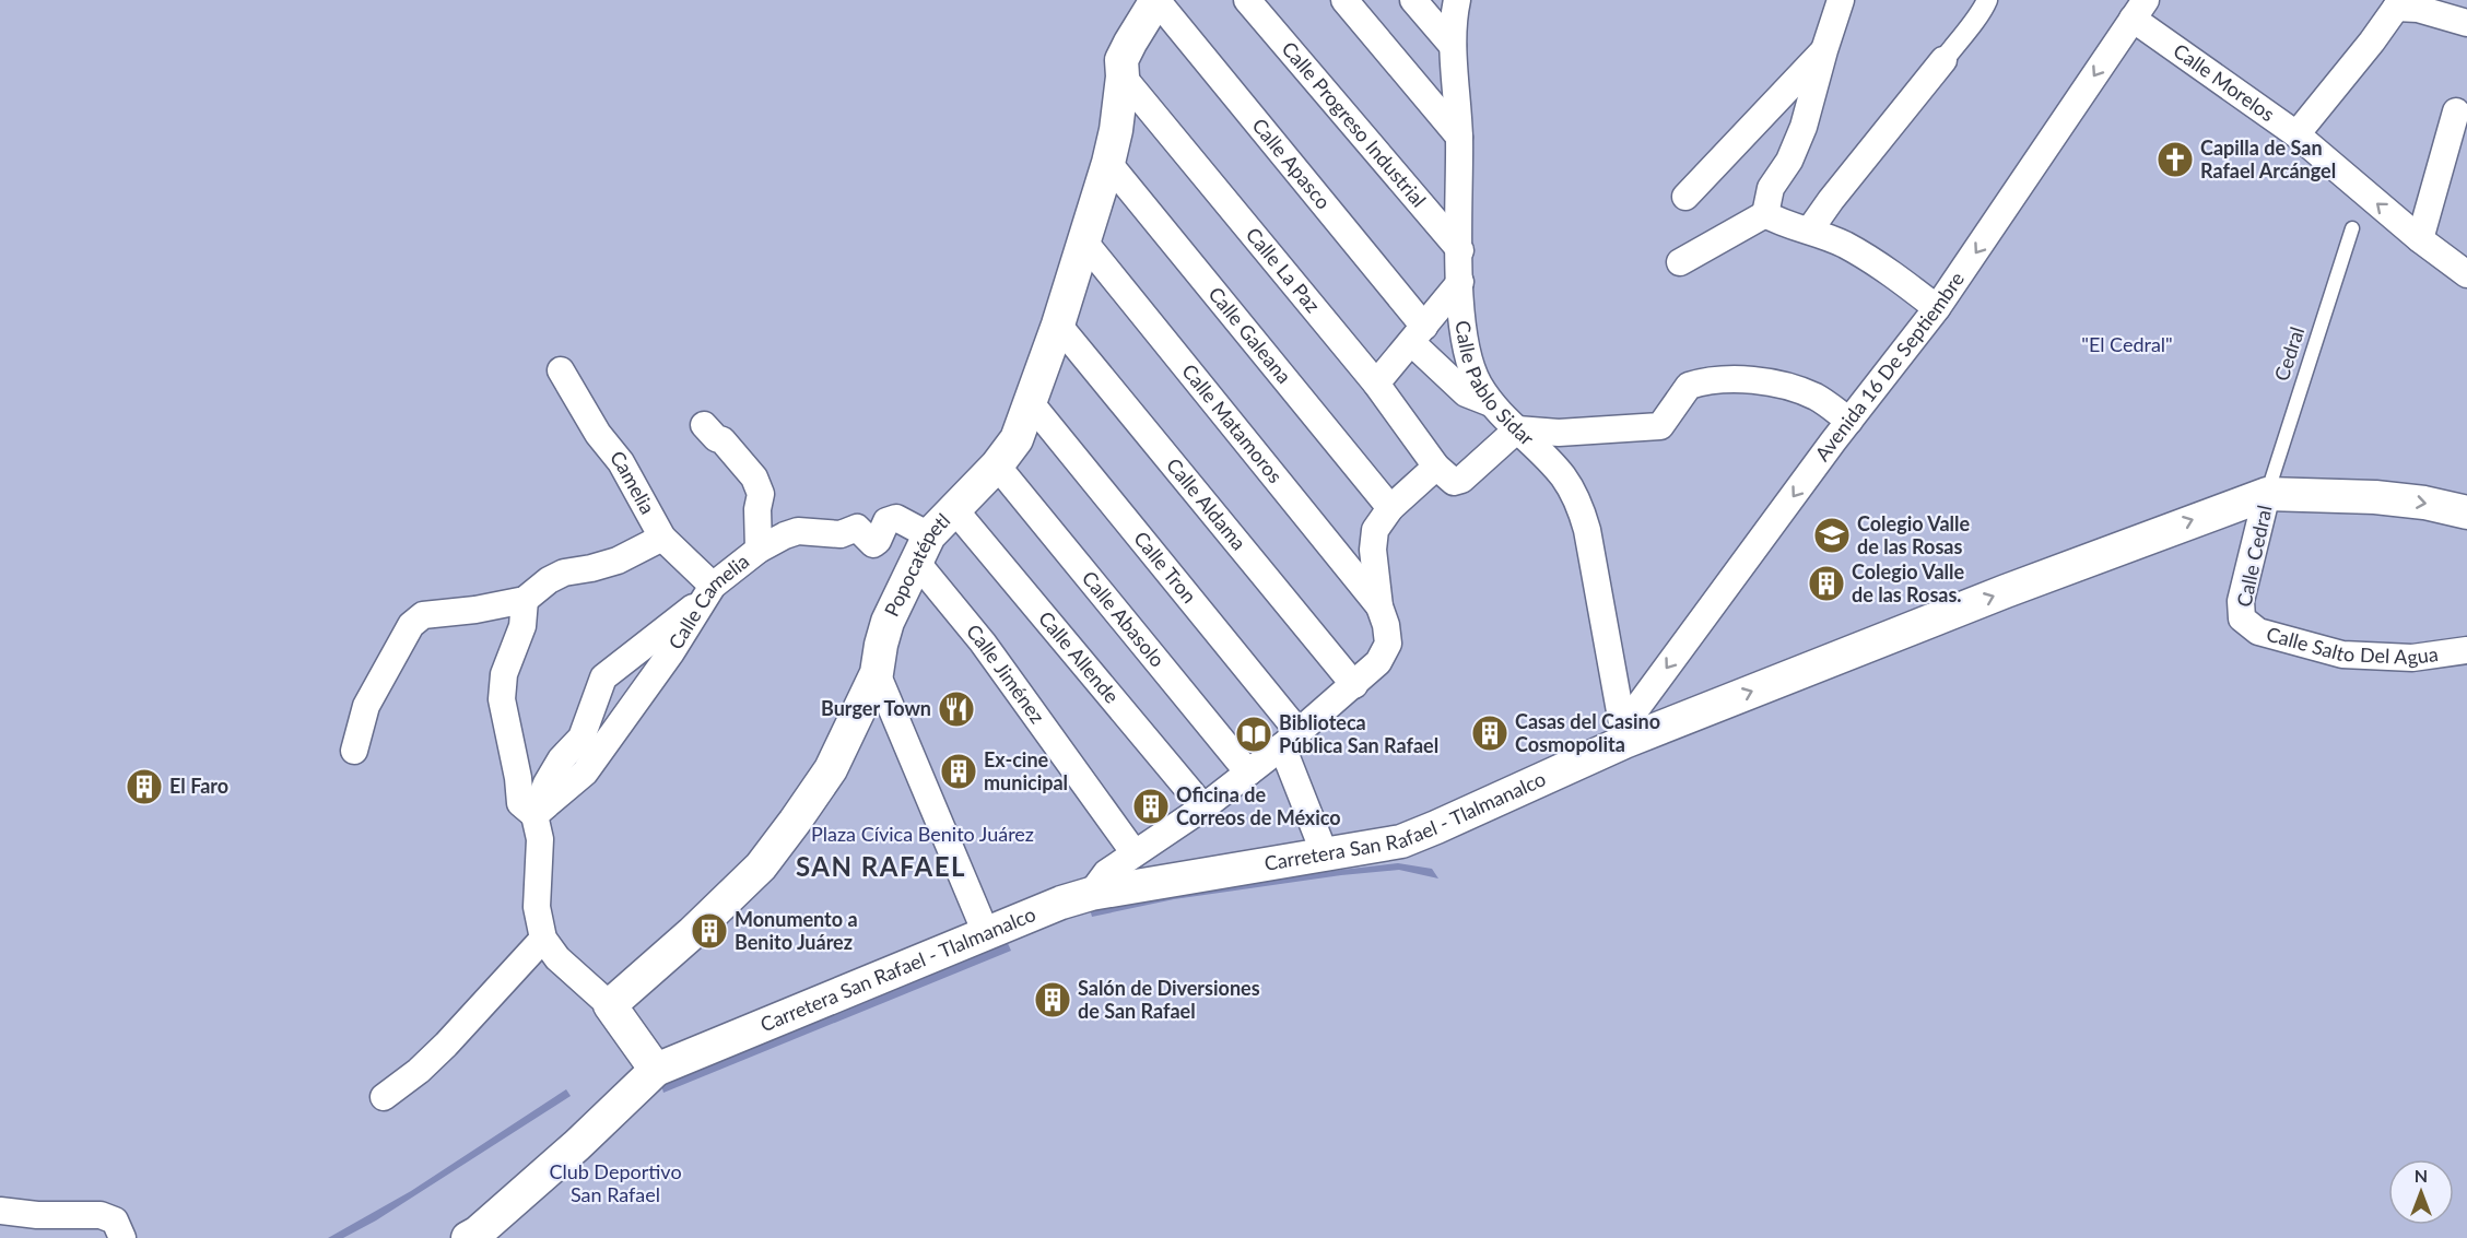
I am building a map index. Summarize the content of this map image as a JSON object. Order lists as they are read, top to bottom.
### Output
{
  "streets": {
    "street": [
      "Calle Morelos",
      "Calle Progreso Industrial",
      "Calle Apasco",
      "Calle La Paz",
      "Calle Galeana",
      "Avenida 16 De Septiembre",
      "Calle Pablo Sidar",
      "Calle Matamoros",
      "Camelia",
      "Calle Aldama",
      "Calle Cedral",
      "Popocatépetl",
      "Calle Tron",
      "Calle Camelia",
      "Calle Abasolo",
      "Calle Salto Del Agua",
      "Calle Allende",
      "Calle Jiménez",
      "Carretera San Rafael - Tlalmanalco"
    ],
    "lane": ["Cedral"]
  },
  "crossings": [
    ["Calle Morelos", "Avenida 16 De Septiembre"],
    ["Calle Progreso Industrial", "Calle Pablo Sidar"],
    ["Calle Apasco", "Calle Pablo Sidar"],
    ["Calle Apasco", "Popocatépetl"],
    ["Calle La Paz", "Popocatépetl"],
    ["Calle Galeana", "Popocatépetl"],
    ["Cedral", "Calle Cedral"],
    ["Cedral", "Carretera San Rafael - Tlalmanalco"],
    ["Avenida 16 De Septiembre", "Calle Pablo Sidar"],
    ["Avenida 16 De Septiembre", "Carretera San Rafael - Tlalmanalco"],
    ["Calle Pablo Sidar", "Carretera San Rafael - Tlalmanalco"],
    ["Calle Matamoros", "Popocatépetl"],
    ["Camelia", "Calle Camelia"],
    ["Calle Aldama", "Popocatépetl"],
    ["Calle Cedral", "Calle Salto Del Agua"],
    ["Calle Cedral", "Carretera San Rafael - Tlalmanalco"],
    ["Popocatépetl", "Calle Tron"],
    ["Popocatépetl", "Calle Camelia"],
    ["Popocatépetl", "Calle Abasolo"],
    ["Popocatépetl", "Calle Allende"],
    ["Popocatépetl", "Calle Jiménez"],
    ["Calle Tron", "Carretera San Rafael - Tlalmanalco"],
    ["Calle Camelia", "Calle Jiménez"]
  ],
  "one_way": ["Carretera San Rafael - Tlalmanalco"],
  "districts": ["SAN RAFAEL"],
  "parks": ["\"El Cedral\"", "Plaza Cívica Benito Juárez", "Club Deportivo San Rafael"],
  "places": {
    "church": ["Capilla de San Rafael Arcángel"],
    "school or university": ["Colegio Valle de las Rosas"],
    "building": [
      "Colegio Valle de las Rosas.",
      "Casas del Casino Cosmopolita",
      "Ex-cine municipal",
      "El Faro",
      "Oficina de Correos de México",
      "Monumento a Benito Juárez",
      "Salón de Diversiones de San Rafael"
    ],
    "restaurant": ["Burger Town"],
    "library": ["Biblioteca Pública San Rafael"]
  },
  "north": "top"
}
